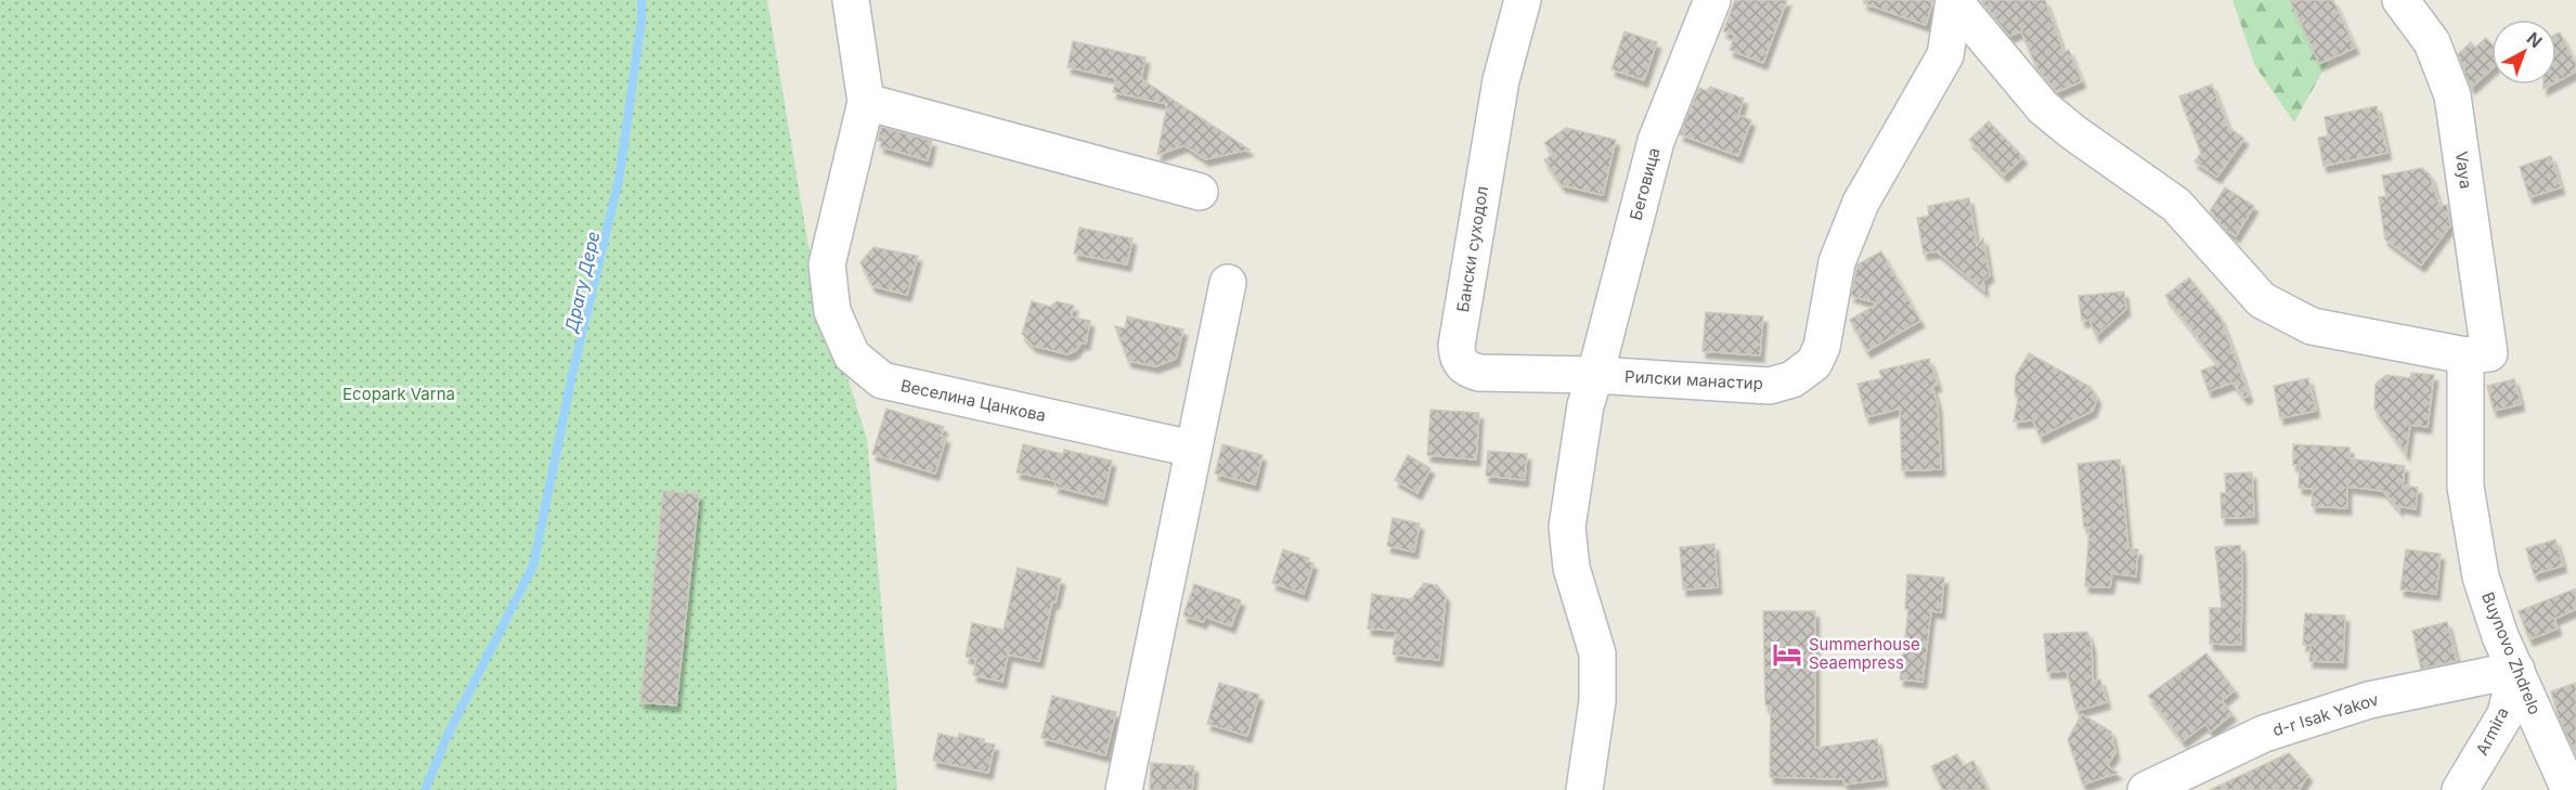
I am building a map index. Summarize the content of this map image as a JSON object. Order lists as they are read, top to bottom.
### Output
{
  "streets": {
    "street": [
      "Vaya",
      "Беговица",
      "Бански суходол",
      "Рилски манастир",
      "Веселина Цанкова",
      "Buynovo Zhdrelo",
      "d-r Isak Yakov",
      "Armira"
    ]
  },
  "crossings": [
    ["Vaya", "Buynovo Zhdrelo"],
    ["Беговица", "Бански суходол"],
    ["Беговица", "Рилски манастир"],
    ["Бански суходол", "Рилски манастир"],
    ["Buynovo Zhdrelo", "d-r Isak Yakov"],
    ["Buynovo Zhdrelo", "Armira"],
    ["d-r Isak Yakov", "Armira"]
  ],
  "water": ["Драгу Дере"],
  "parks": ["Ecopark Varna"],
  "places": {
    "hotel": ["Summerhouse Seaempress"]
  },
  "north": "top right"
}
